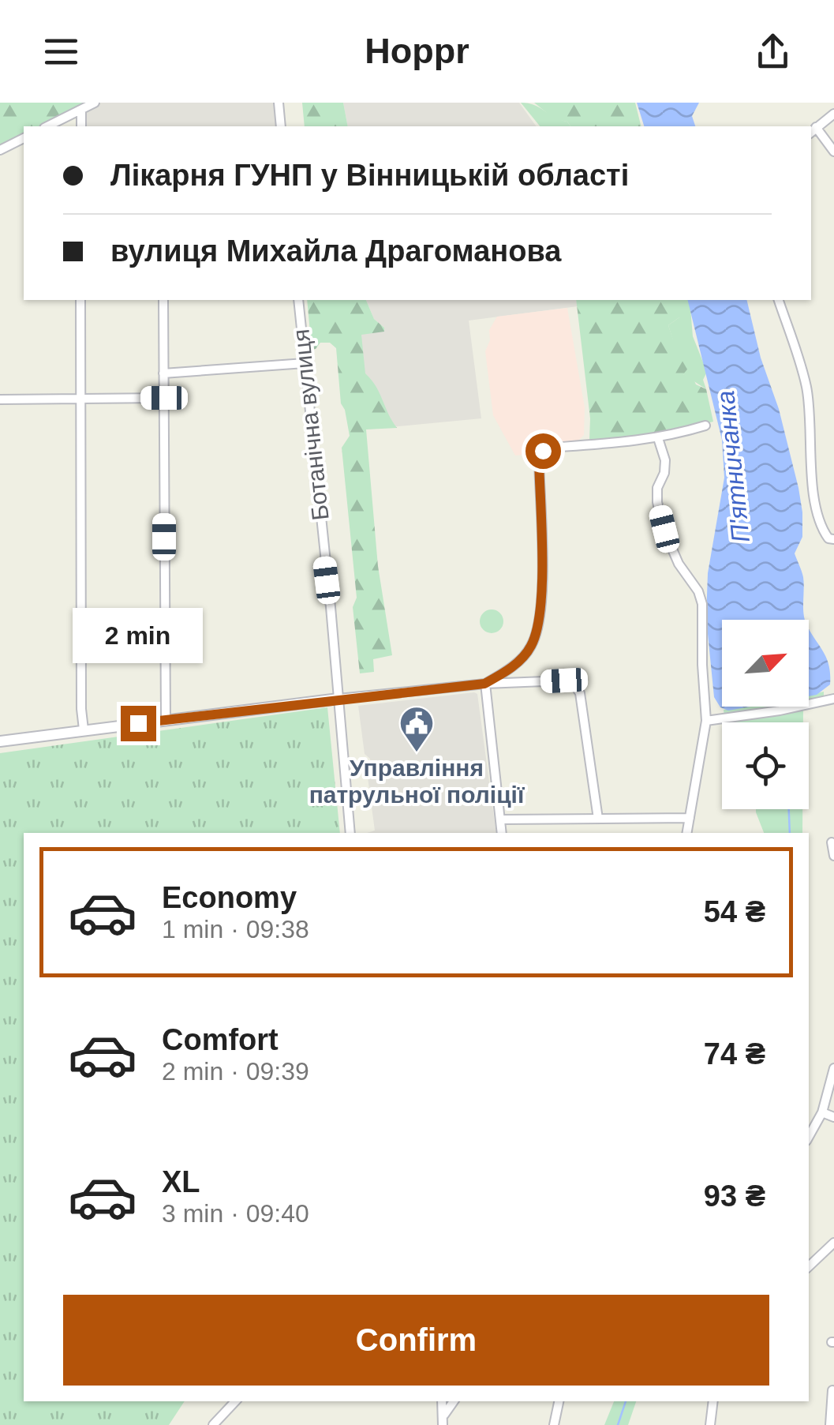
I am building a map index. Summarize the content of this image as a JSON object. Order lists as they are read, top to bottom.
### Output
{
  "streets": {
    "street": ["Ботанічна вулиця"]
  },
  "water": ["П'ятничанка"],
  "places": {
    "public building": ["Управління патрульної поліції"]
  },
  "north": "top right",
  "page": {
    "header": "Hoppr",
    "banner": ["Лікарня ГУНП у Вінницькій області", "вулиця Михайла Драгоманова"],
    "bubble": "2 min",
    "list": [
      {
        "name": "Economy",
        "note": "1 min · 09:38",
        "value": "54 ₴"
      },
      {
        "name": "Comfort",
        "note": "2 min · 09:39",
        "value": "74 ₴"
      },
      {
        "name": "XL",
        "note": "3 min · 09:40",
        "value": "93 ₴"
      }
    ],
    "buttons": "Confirm"
  }
}
